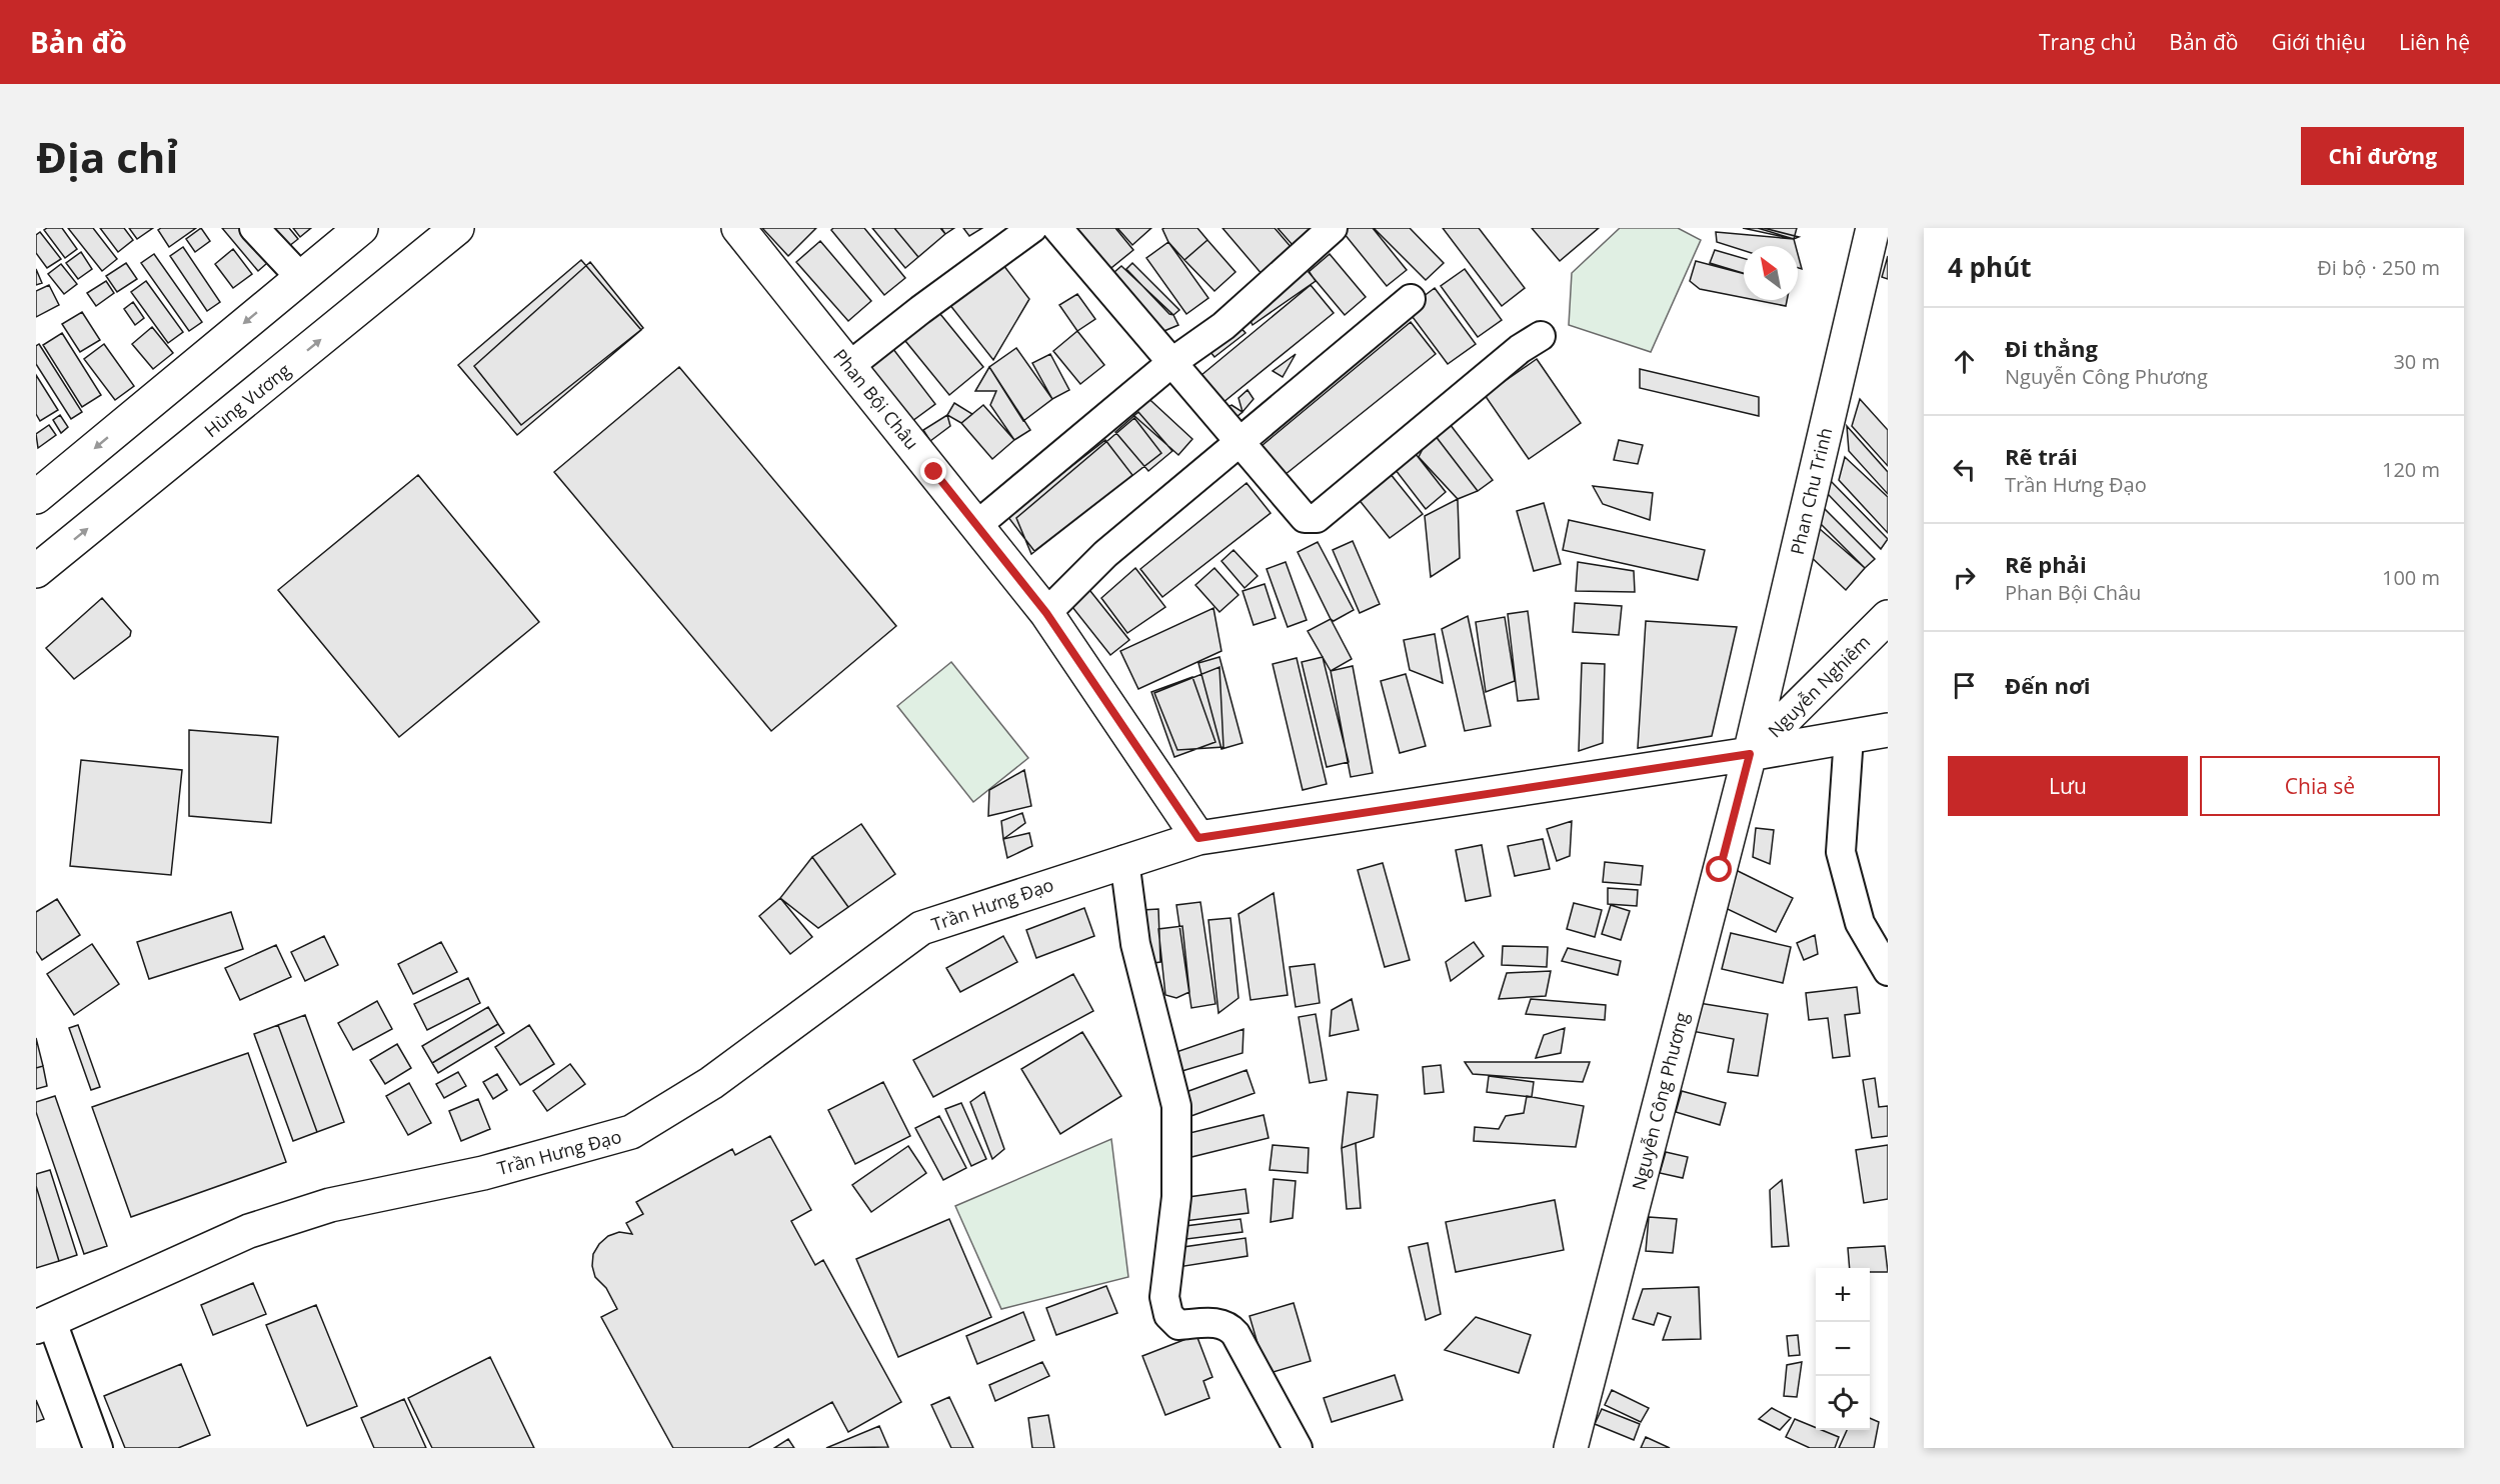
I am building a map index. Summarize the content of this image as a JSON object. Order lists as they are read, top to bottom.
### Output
{
  "streets": {
    "street": [
      "Phan Bội Châu",
      "Hùng Vương",
      "Phan Chu Trinh",
      "Nguyễn Nghiêm",
      "Trần Hưng Đạo",
      "Nguyễn Công Phương"
    ]
  },
  "crossings": [
    ["Phan Bội Châu", "Trần Hưng Đạo"],
    ["Phan Chu Trinh", "Nguyễn Nghiêm"],
    ["Phan Chu Trinh", "Trần Hưng Đạo"],
    ["Phan Chu Trinh", "Nguyễn Công Phương"],
    ["Nguyễn Nghiêm", "Trần Hưng Đạo"],
    ["Nguyễn Nghiêm", "Nguyễn Công Phương"],
    ["Trần Hưng Đạo", "Nguyễn Công Phương"]
  ],
  "north": "top left",
  "page": {
    "header": "Bản đồ",
    "nav": [
      "Trang chủ",
      "Bản đồ",
      "Giới thiệu",
      "Liên hệ"
    ],
    "buttons": [
      "Chỉ đường",
      ["Lưu", "Chia sẻ"]
    ],
    "title": "Địa chỉ",
    "heading": ["4 phút", "Đi bộ · 250 m"],
    "list": [
      ["Đi thẳng", "Nguyễn Công Phương", "30 m"],
      ["Rẽ trái", "Trần Hưng Đạo", "120 m"],
      ["Rẽ phải", "Phan Bội Châu", "100 m"],
      "Đến nơi"
    ],
    "map_buttons": ["+", "−"]
  }
}
